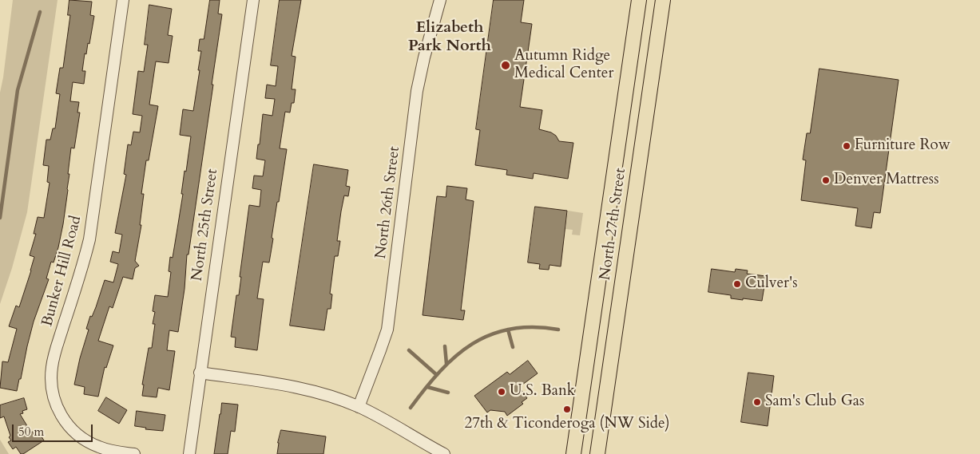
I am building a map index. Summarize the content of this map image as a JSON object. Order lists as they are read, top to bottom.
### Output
{
  "streets": {
    "main road": ["North 27th Street"],
    "street": ["North 26th Street", "North 25th Street", "Bunker Hill Road"]
  },
  "districts": ["Elizabeth Park North"],
  "places": [
    "Autumn Ridge Medical Center",
    "Furniture Row",
    "Denver Mattress",
    "Culver's",
    "U.S. Bank",
    "Sam's Club Gas",
    "27th & Ticonderoga (NW Side)"
  ],
  "scale_bar": "50 m"
}
